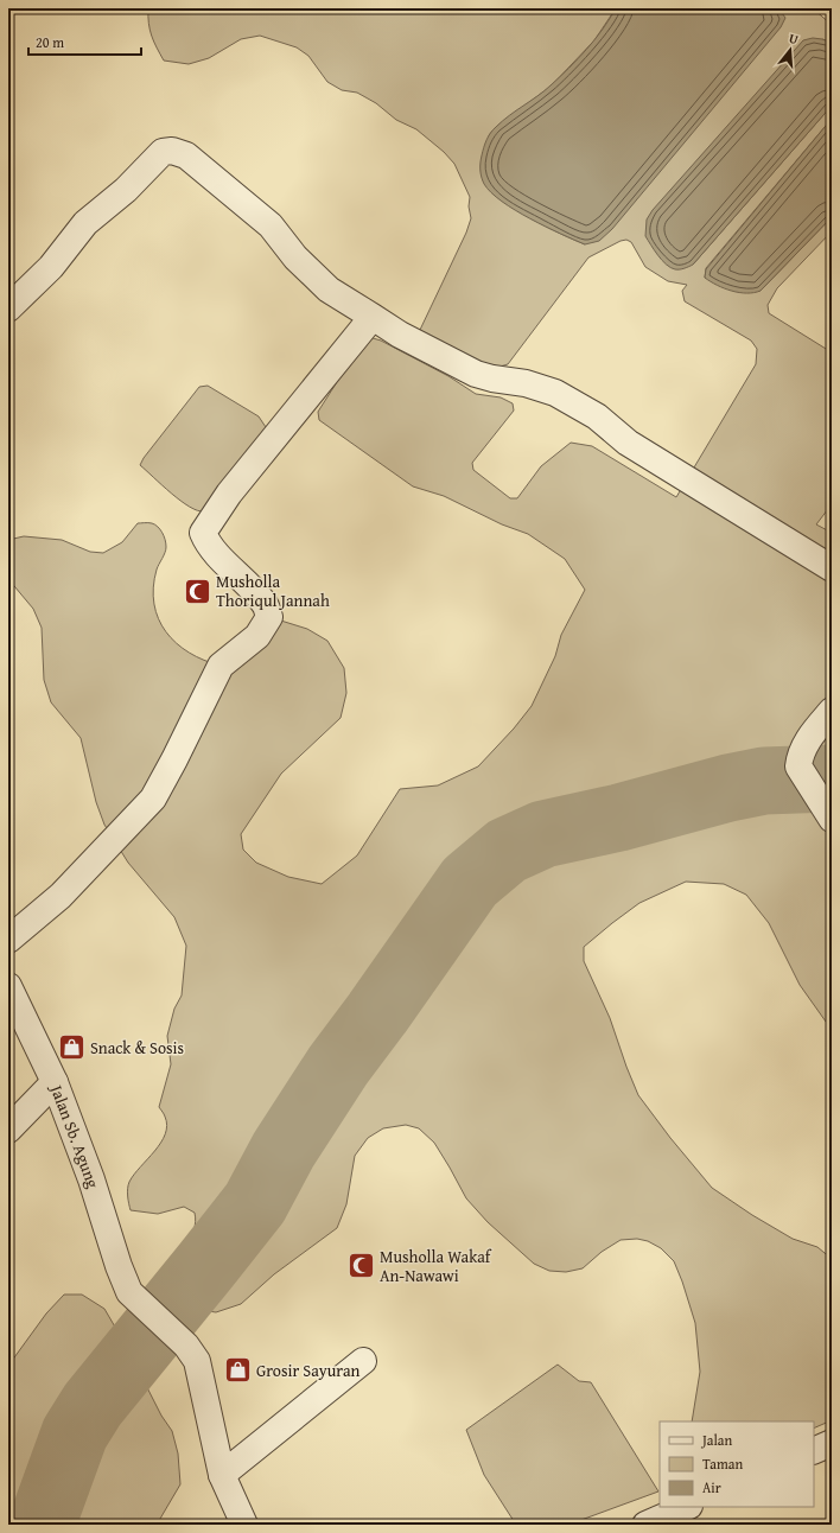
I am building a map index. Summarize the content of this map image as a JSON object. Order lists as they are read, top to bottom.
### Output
{
  "streets": {
    "street": ["Jalan Sb. Agung"]
  },
  "places": {
    "mosque": ["Musholla Thoriqul Jannah", "Musholla Wakaf An-Nawawi"],
    "shop": ["Snack & Sosis", "Grosir Sayuran"]
  },
  "legend": ["Jalan", "Taman", "Air"],
  "scale_bar": "20 m",
  "north": "top"
}
